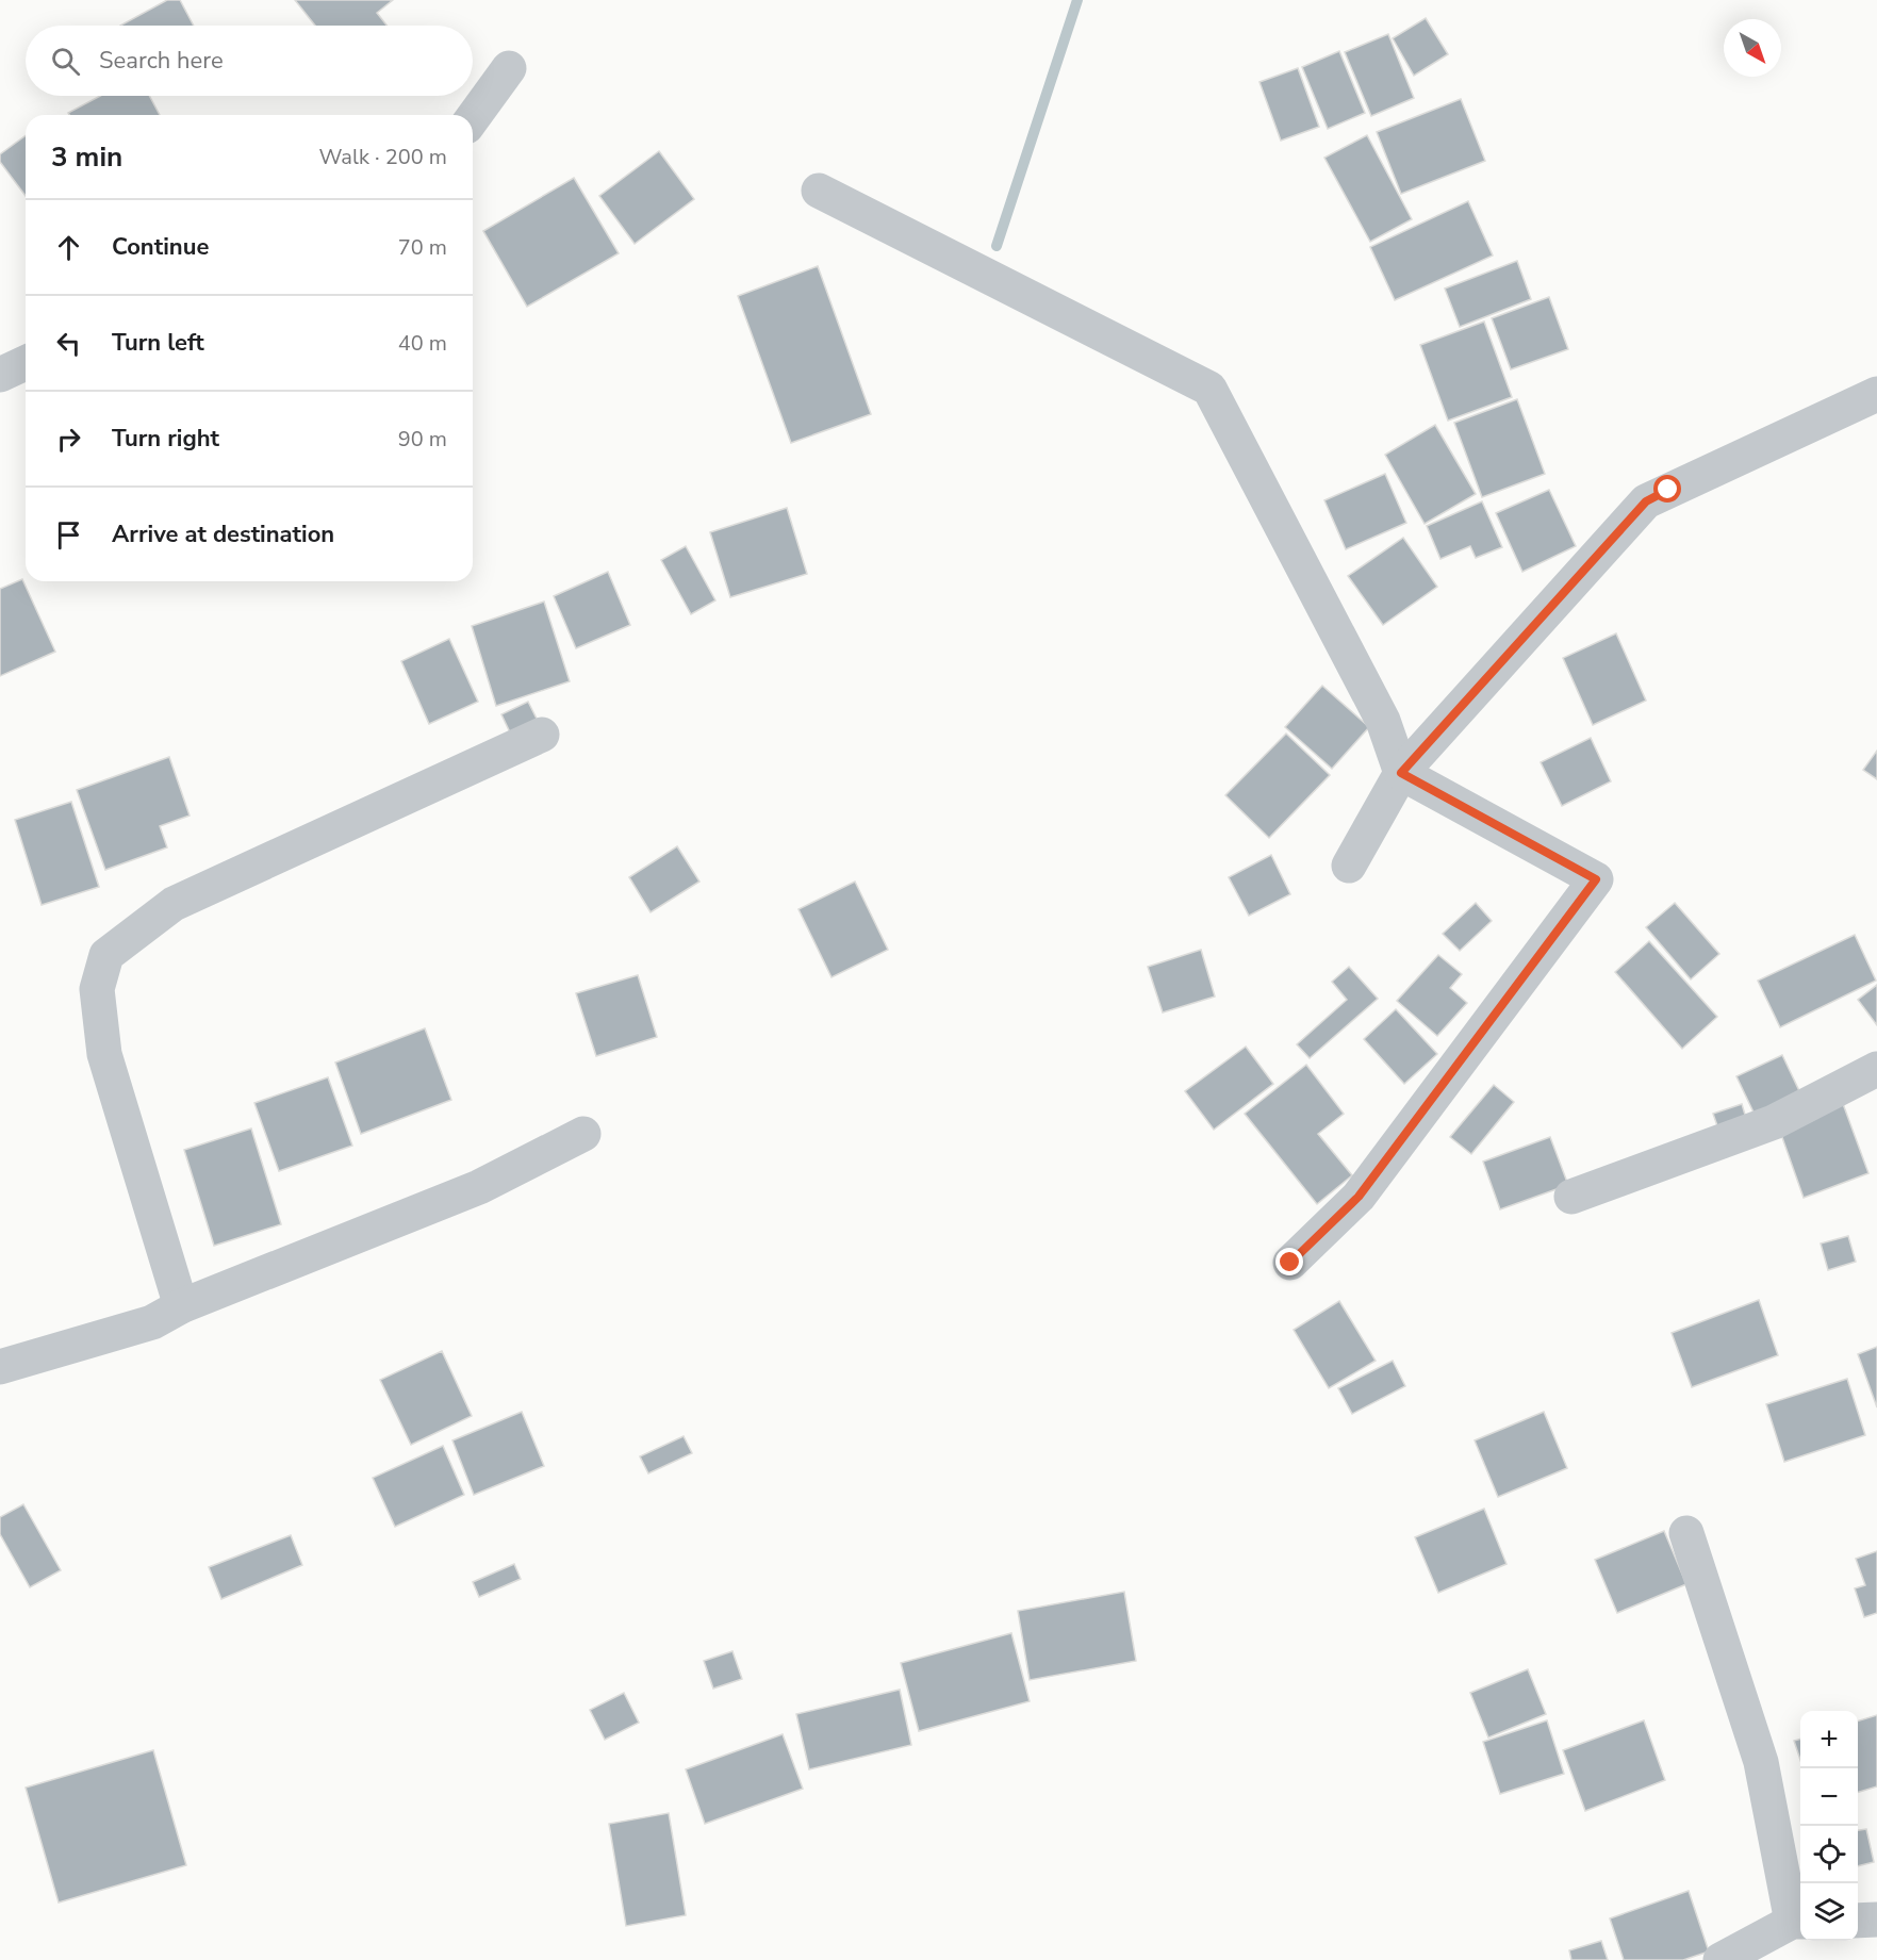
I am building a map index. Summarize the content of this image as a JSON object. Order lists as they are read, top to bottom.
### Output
{
  "north": "bottom right",
  "page": {
    "search": "Search here",
    "heading": ["3 min", "Walk · 200 m"],
    "list": [
      ["Continue", "70 m"],
      ["Turn left", "40 m"],
      ["Turn right", "90 m"],
      "Arrive at destination"
    ],
    "map_buttons": ["+", "−"]
  }
}
